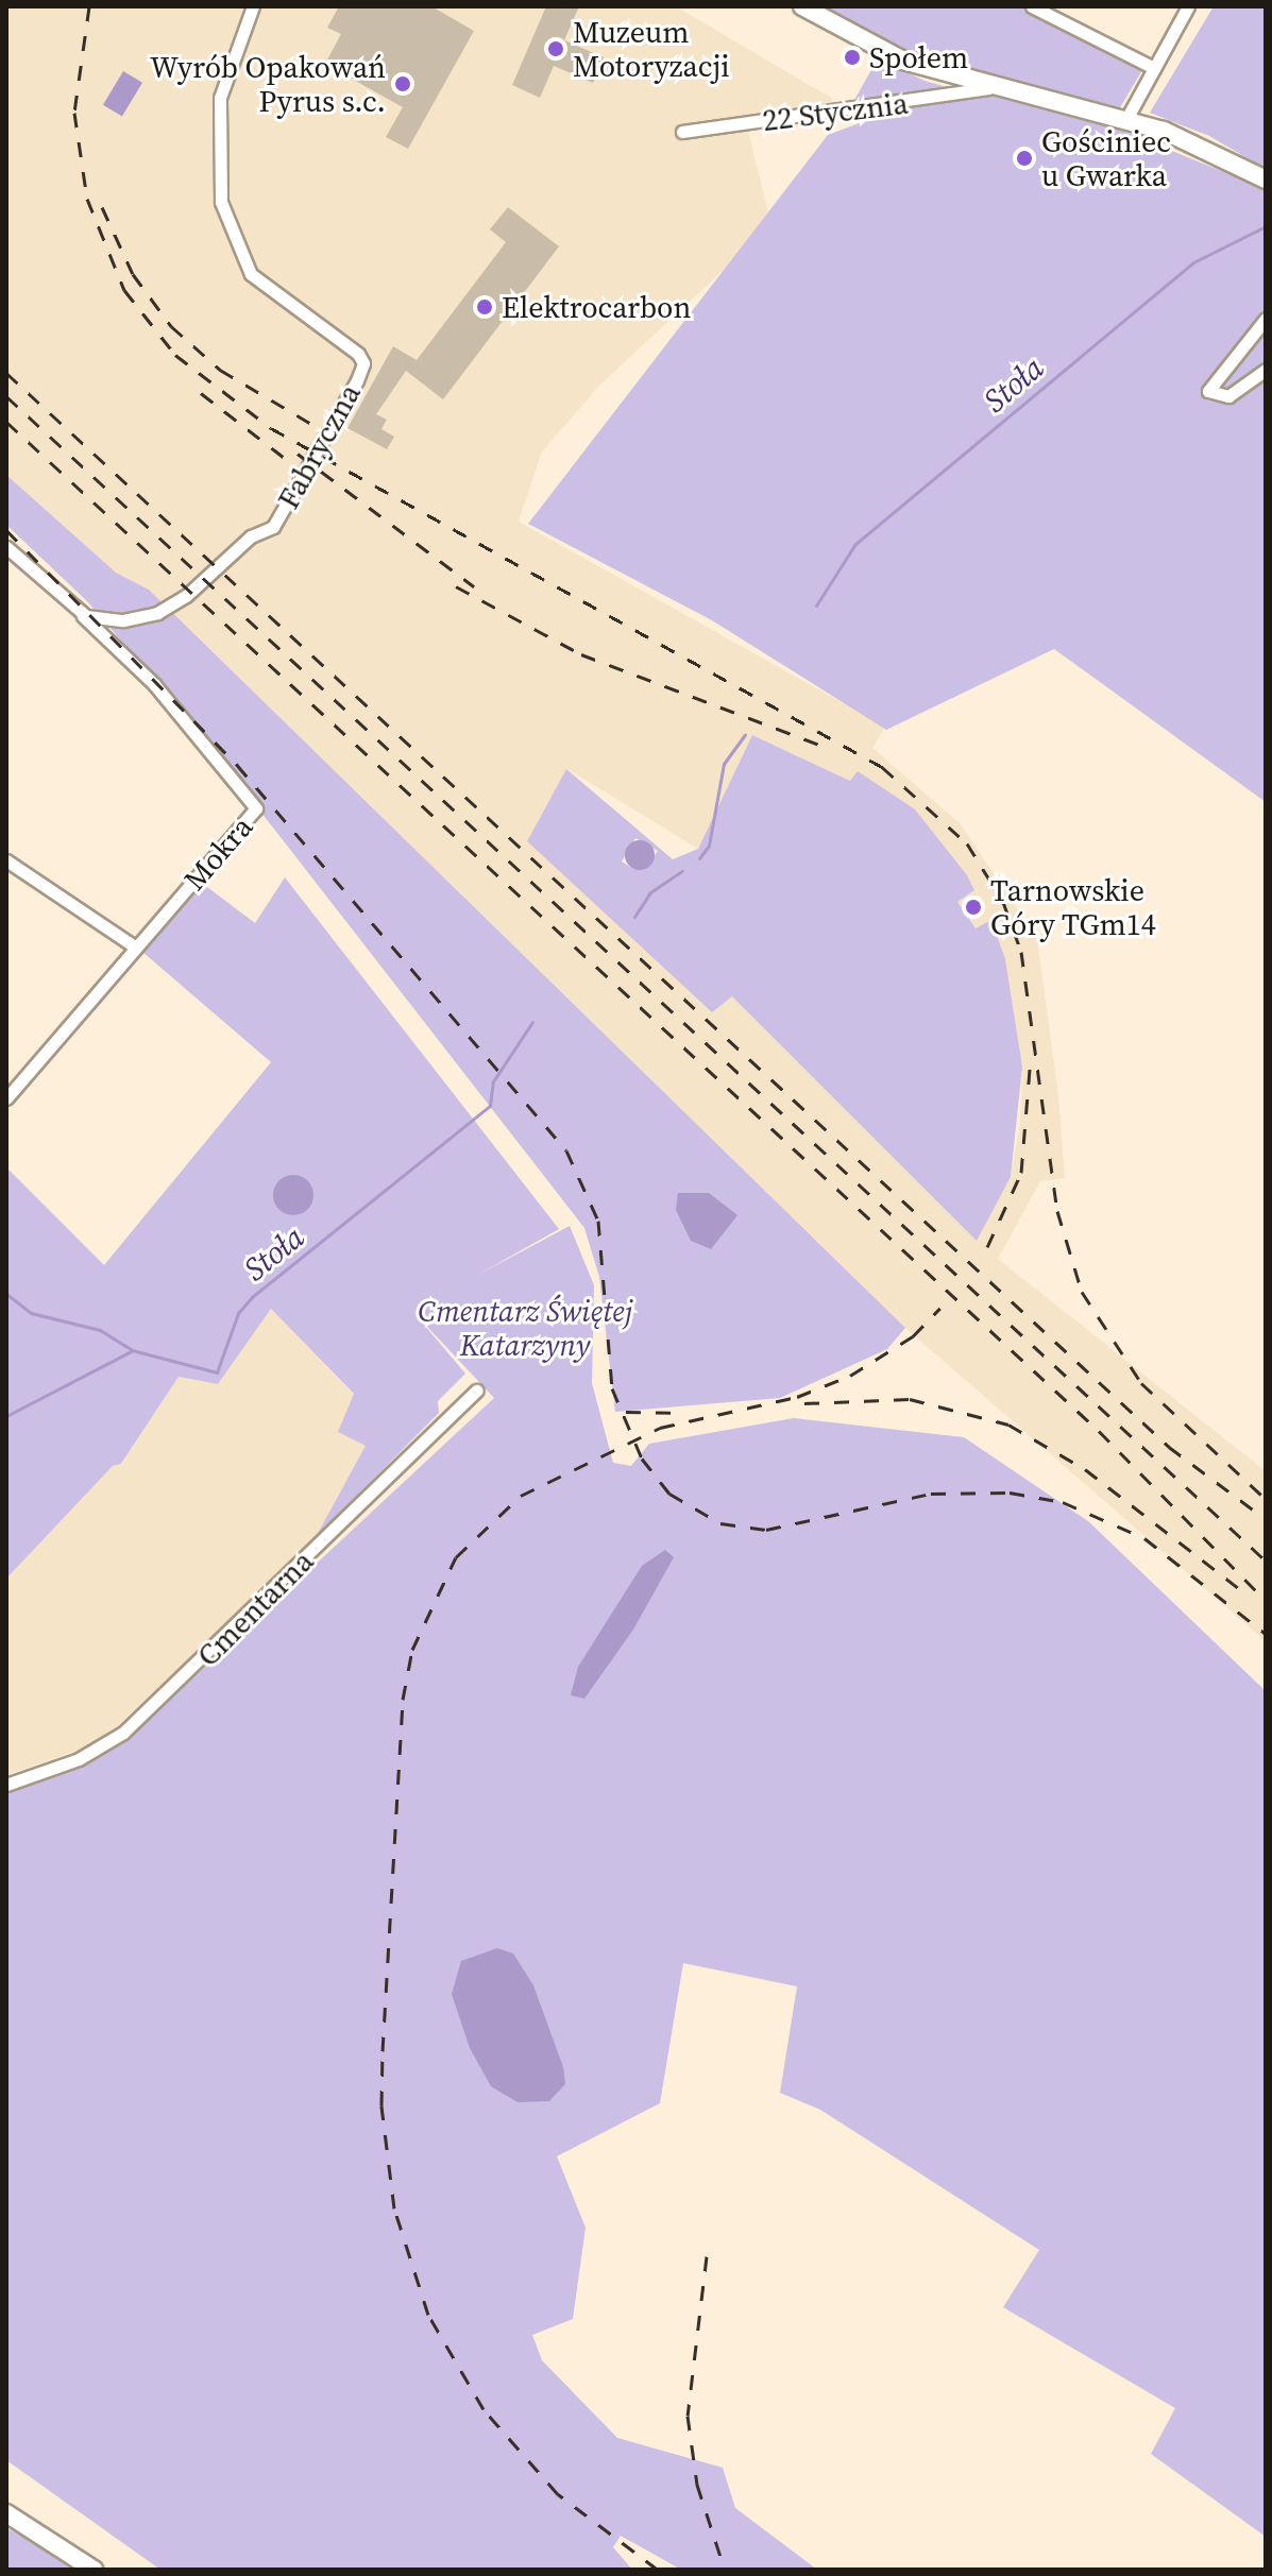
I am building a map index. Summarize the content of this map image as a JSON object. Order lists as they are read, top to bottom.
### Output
{
  "streets": {
    "street": [
      "22 Stycznia",
      "Fabryczna",
      "Mokra",
      "Cmentarna"
    ]
  },
  "crossings": [
    ["Fabryczna", "Mokra"]
  ],
  "water": ["Stoła"],
  "parks": ["Cmentarz Świętej Katarzyny"],
  "places": [
    "Muzeum Motoryzacji",
    "Społem",
    "Wyrób Opakowań Pyrus s.c.",
    "Gościniec u Gwarka",
    "Elektrocarbon",
    "Tarnowskie Góry TGm14"
  ]
}
